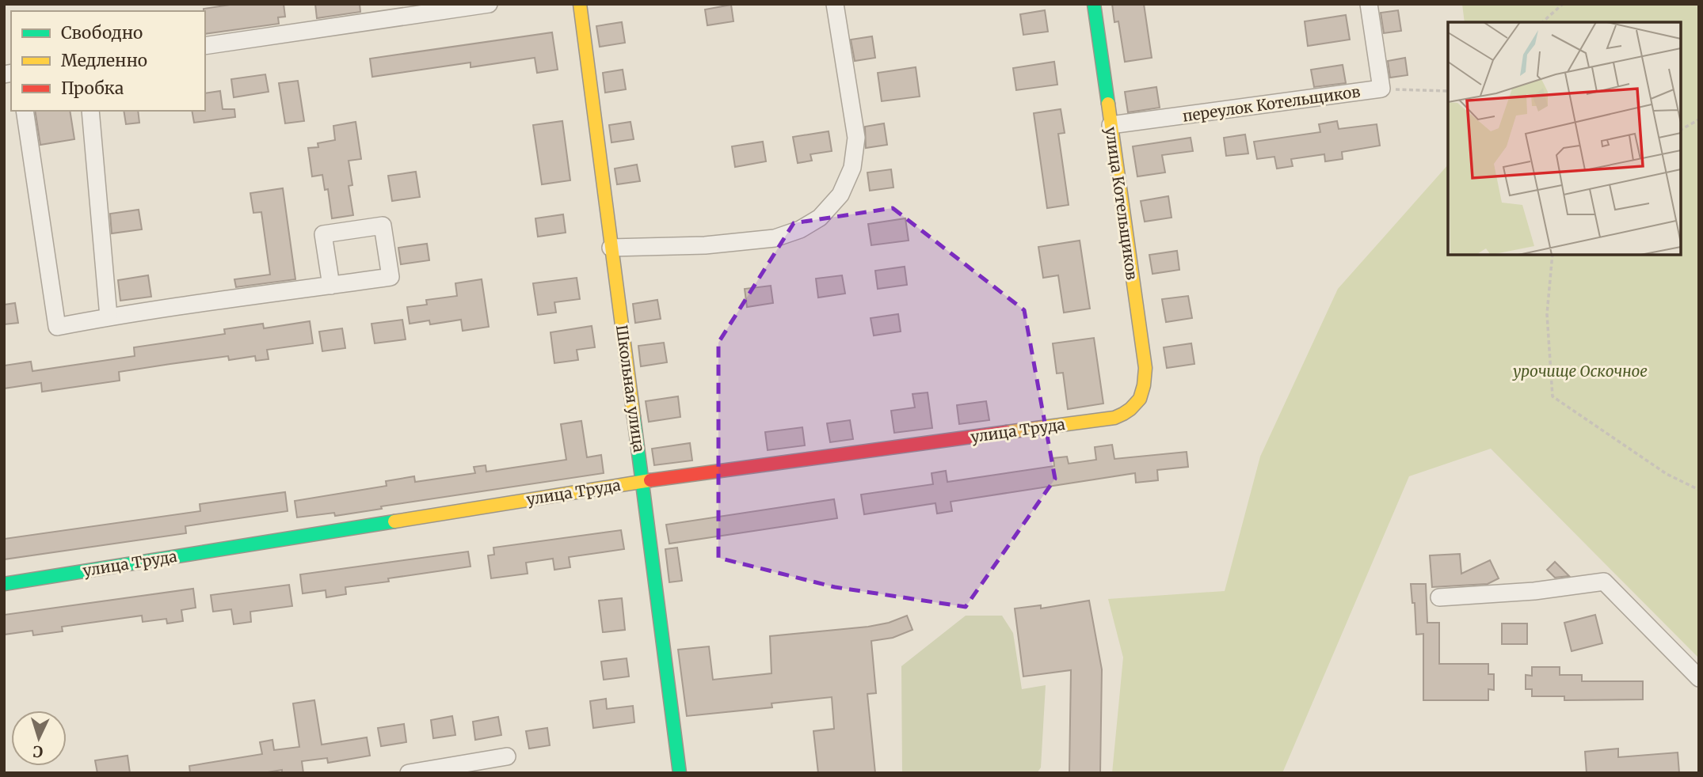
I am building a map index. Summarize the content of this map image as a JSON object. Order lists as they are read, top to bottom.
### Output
{
  "streets": {
    "street": [
      "переулок Котельщиков",
      "улица Котельщиков",
      "Школьная улица",
      "улица Труда"
    ]
  },
  "crossings": [
    ["переулок Котельщиков", "улица Котельщиков"],
    ["улица Котельщиков", "улица Труда"],
    ["Школьная улица", "улица Труда"]
  ],
  "parks": ["урочище Оскочное"],
  "legend": ["Свободно", "Медленно", "Пробка"],
  "north": "bottom"
}
